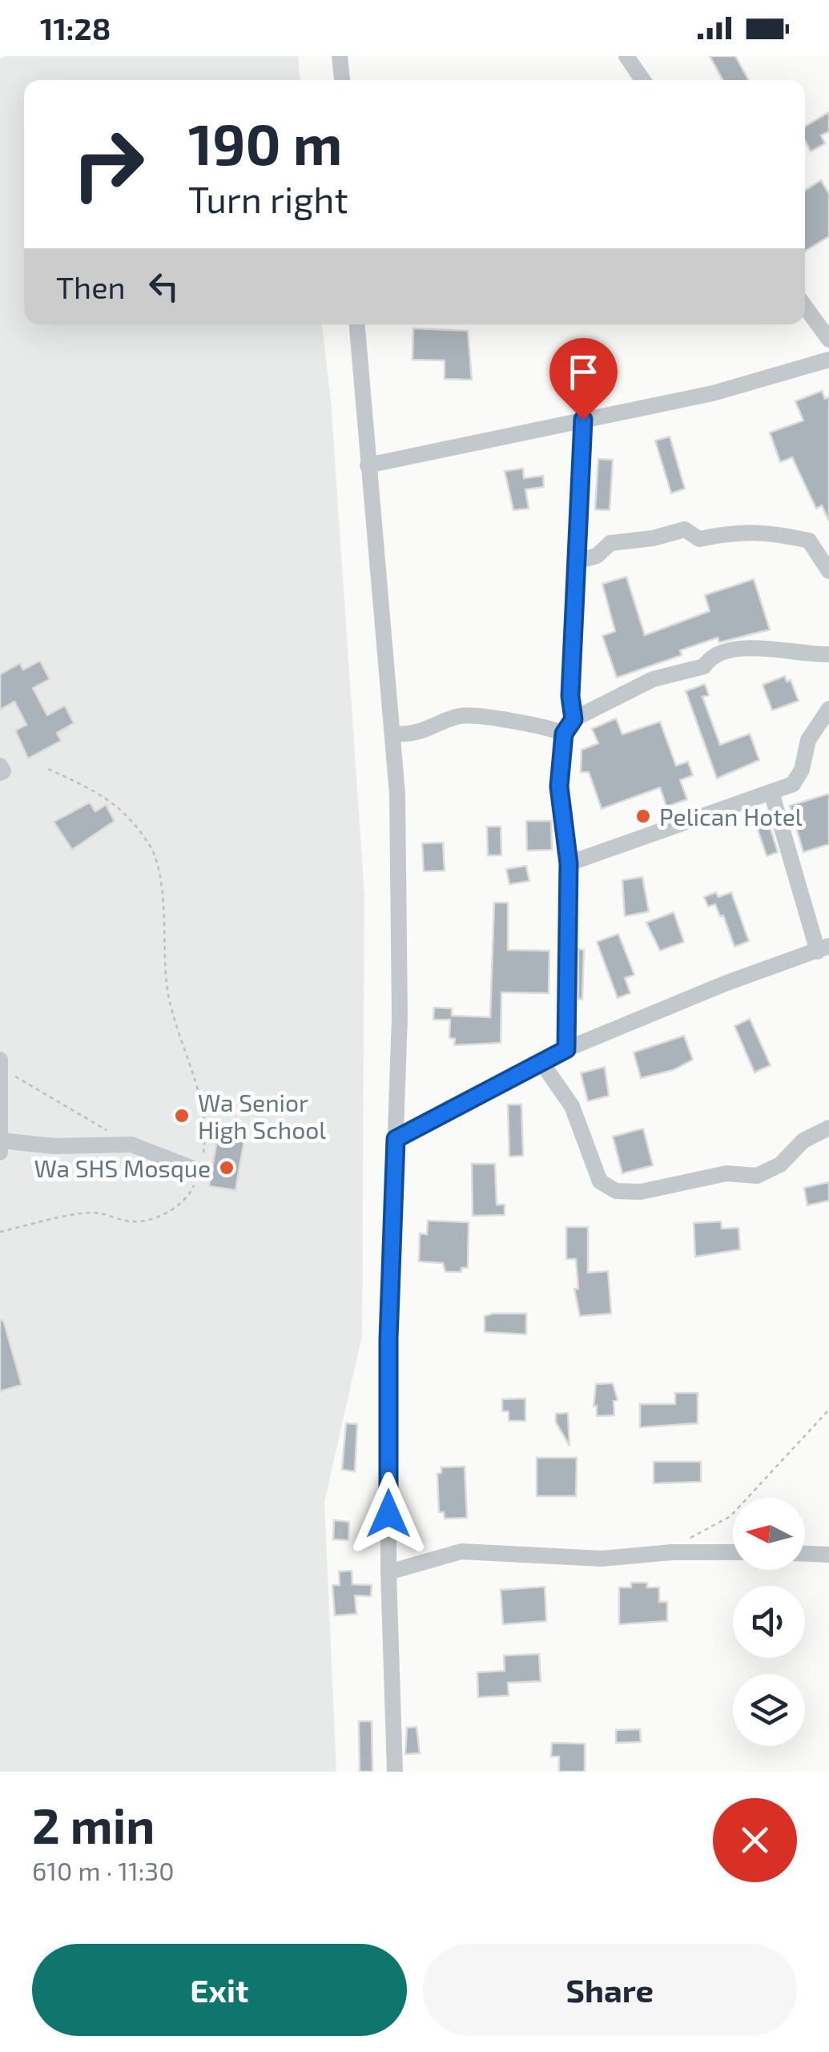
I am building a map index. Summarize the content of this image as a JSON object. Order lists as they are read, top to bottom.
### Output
{
  "places": ["Pelican Hotel", "Wa Senior High School", "Wa SHS Mosque"],
  "north": "left",
  "page": {
    "status": "11:28",
    "turn": ["190 m", "Turn right"],
    "then": "Then",
    "heading": ["2 min", "610 m · 11:30"],
    "buttons": ["Exit", "Share"]
  }
}
